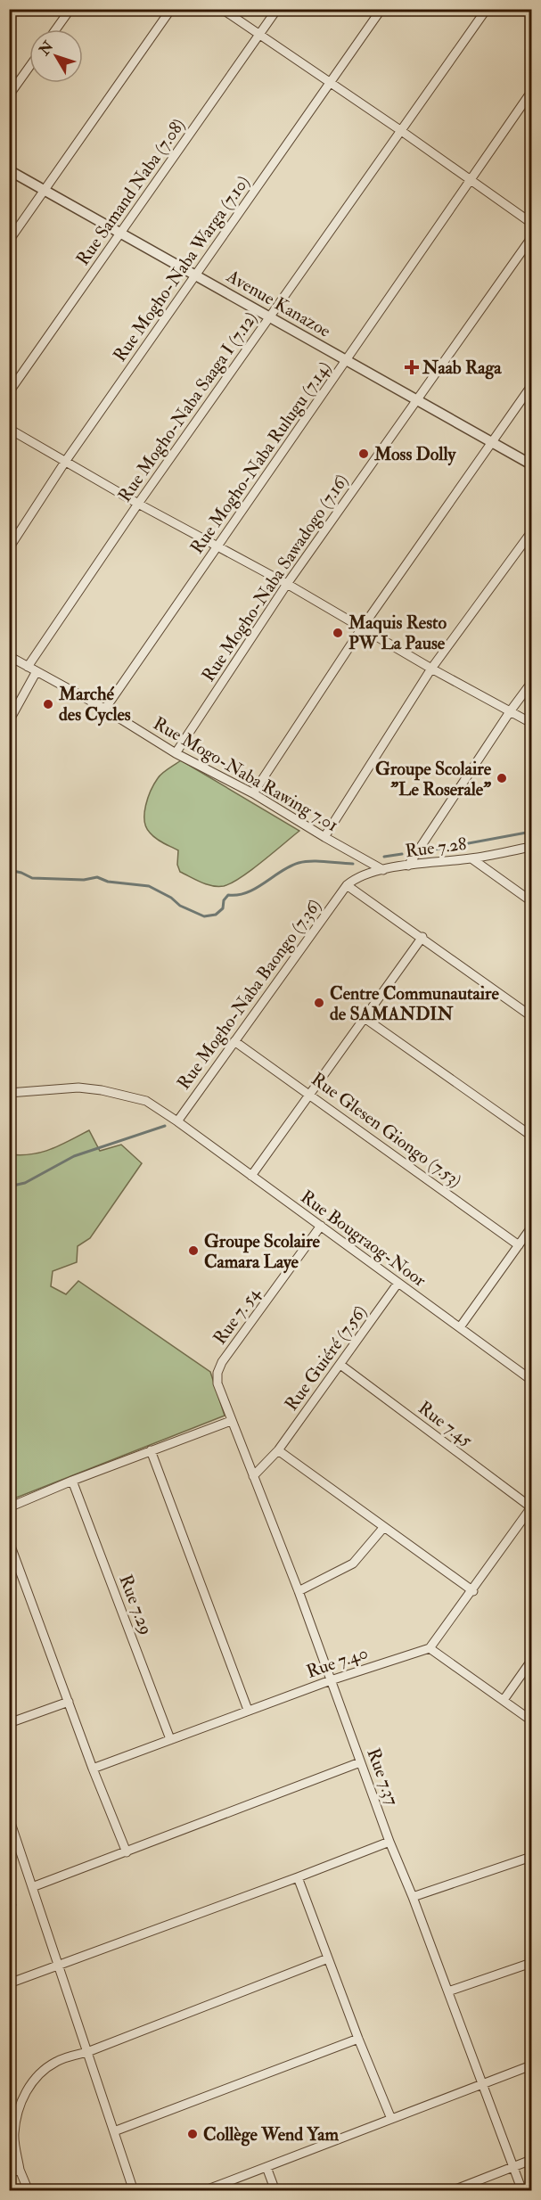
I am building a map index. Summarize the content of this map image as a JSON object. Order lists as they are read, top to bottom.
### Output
{
  "streets": {
    "street": [
      "Rue Samand Naba (7.08)",
      "Rue Mogho-Naba Warga (7.10)",
      "Avenue Kanazoe",
      "Rue Mogho-Naba Saaga I (7.12)",
      "Rue Mogho-Naba Rulugu (7.14)",
      "Rue Mogho-Naba Sawadogo (7.16)",
      "Rue Mogo-Naba Rawing 7.01",
      "Rue 7.28",
      "Rue Mogho-Naba Baongo (7.36)",
      "Rue Glesen Giongo (7.53)",
      "Rue Bougraog-Noor",
      "Rue 7. 54",
      "Rue Guiéré (7.56)",
      "Rue 7.45",
      "Rue 7.29",
      "Rue 7.40",
      "Rue 7.37"
    ]
  },
  "crossings": [
    ["Rue Samand Naba (7.08)", "Avenue Kanazoe"],
    ["Rue Mogho-Naba Warga (7.10)", "Avenue Kanazoe"],
    ["Avenue Kanazoe", "Rue Mogho-Naba Saaga I (7.12)"],
    ["Avenue Kanazoe", "Rue Mogho-Naba Rulugu (7.14)"],
    ["Avenue Kanazoe", "Rue Mogho-Naba Sawadogo (7.16)"],
    ["Rue Mogho-Naba Saaga I (7.12)", "Rue Mogo-Naba Rawing 7.01"],
    ["Rue Mogho-Naba Rulugu (7.14)", "Rue Mogo-Naba Rawing 7.01"],
    ["Rue Mogho-Naba Sawadogo (7.16)", "Rue Mogo-Naba Rawing 7.01"],
    ["Rue Mogo-Naba Rawing 7.01", "Rue 7.28"],
    ["Rue 7.28", "Rue Mogho-Naba Baongo (7.36)"],
    ["Rue Mogho-Naba Baongo (7.36)", "Rue Glesen Giongo (7.53)"],
    ["Rue Mogho-Naba Baongo (7.36)", "Rue Bougraog-Noor"],
    ["Rue Bougraog-Noor", "Rue 7. 54"],
    ["Rue Bougraog-Noor", "Rue Guiéré (7.56)"],
    ["Rue 7. 54", "Rue 7.37"],
    ["Rue Guiéré (7.56)", "Rue 7.45"],
    ["Rue Guiéré (7.56)", "Rue 7.37"],
    ["Rue 7.29", "Rue 7.40"],
    ["Rue 7.40", "Rue 7.37"]
  ],
  "places": {
    "health": ["Naab Raga"],
    "other": [
      "Moss Dolly",
      "Maquis Resto PW La Pause",
      "Marché des Cycles",
      "Groupe Scolaire \"Le Roserale\"",
      "Centre Communautaire de SAMANDIN",
      "Groupe Scolaire Camara Laye",
      "Collège Wend Yam"
    ]
  },
  "north": "top left"
}
